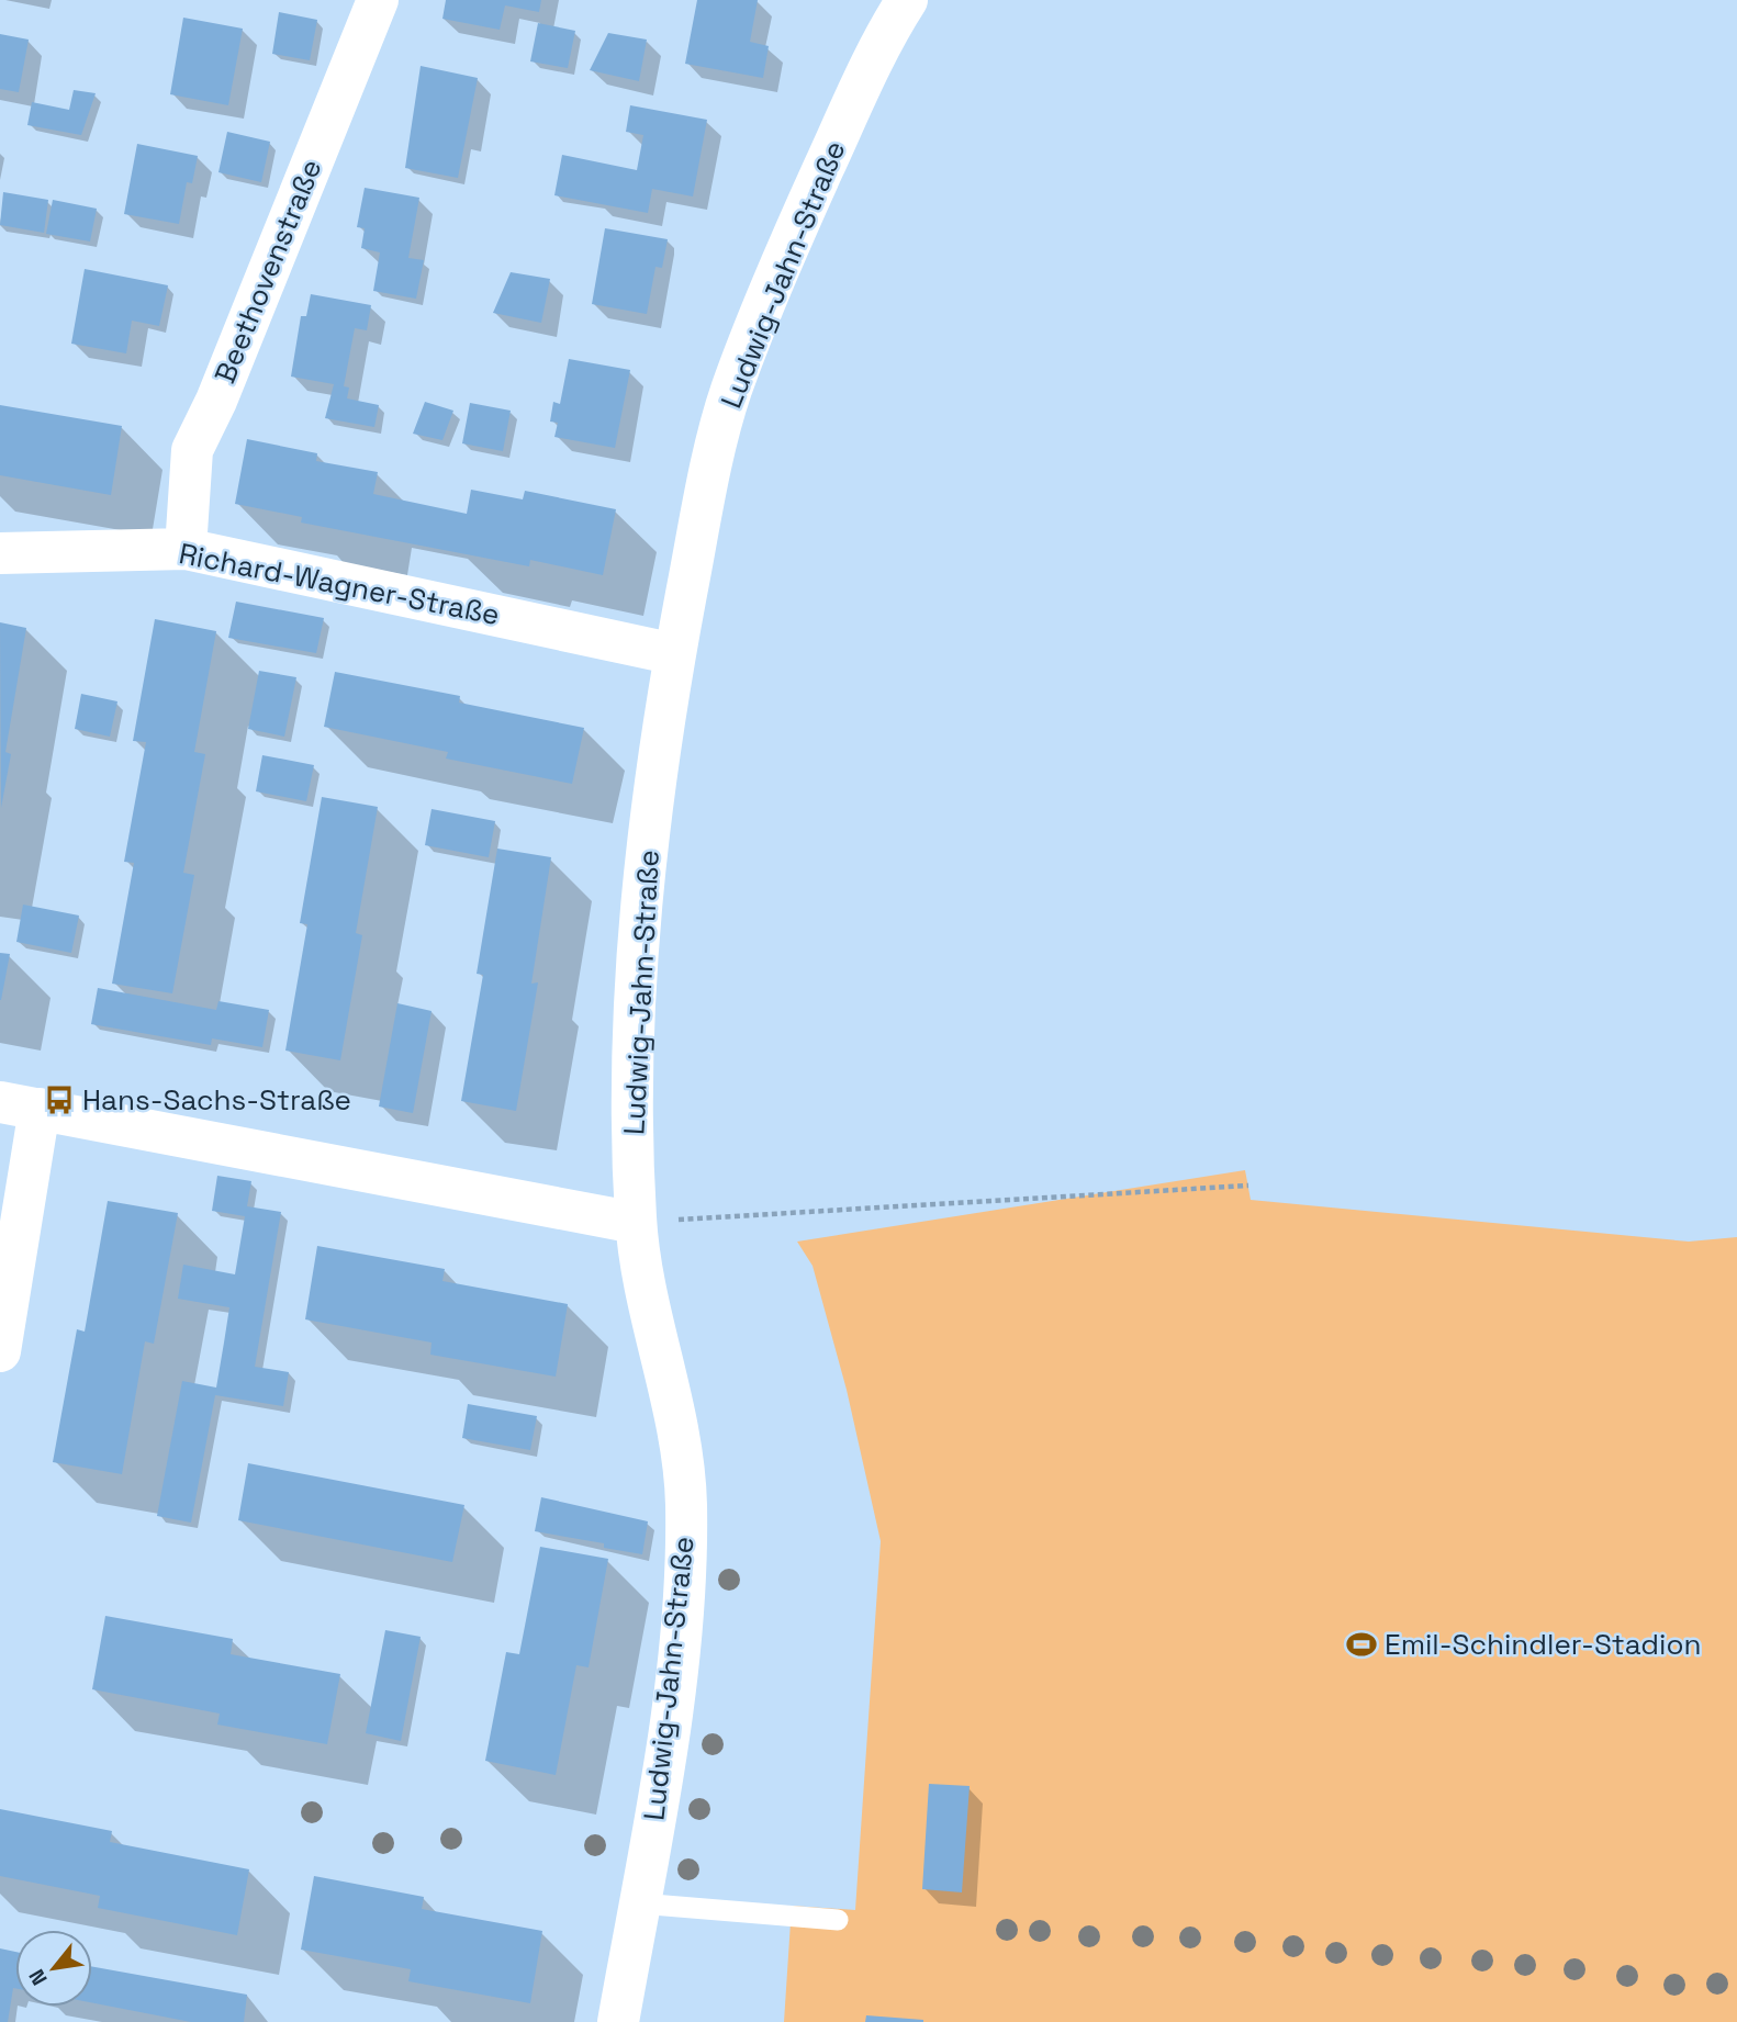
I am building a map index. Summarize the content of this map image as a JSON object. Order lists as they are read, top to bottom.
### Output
{
  "streets": {
    "street": ["Beethovenstraße", "Ludwig-Jahn-Straße", "Richard-Wagner-Straße"]
  },
  "crossings": [
    ["Beethovenstraße", "Richard-Wagner-Straße"],
    ["Ludwig-Jahn-Straße", "Richard-Wagner-Straße"]
  ],
  "places": {
    "bus stop": ["Hans-Sachs-Straße"],
    "sports": ["Emil-Schindler-Stadion"]
  },
  "north": "bottom left"
}
